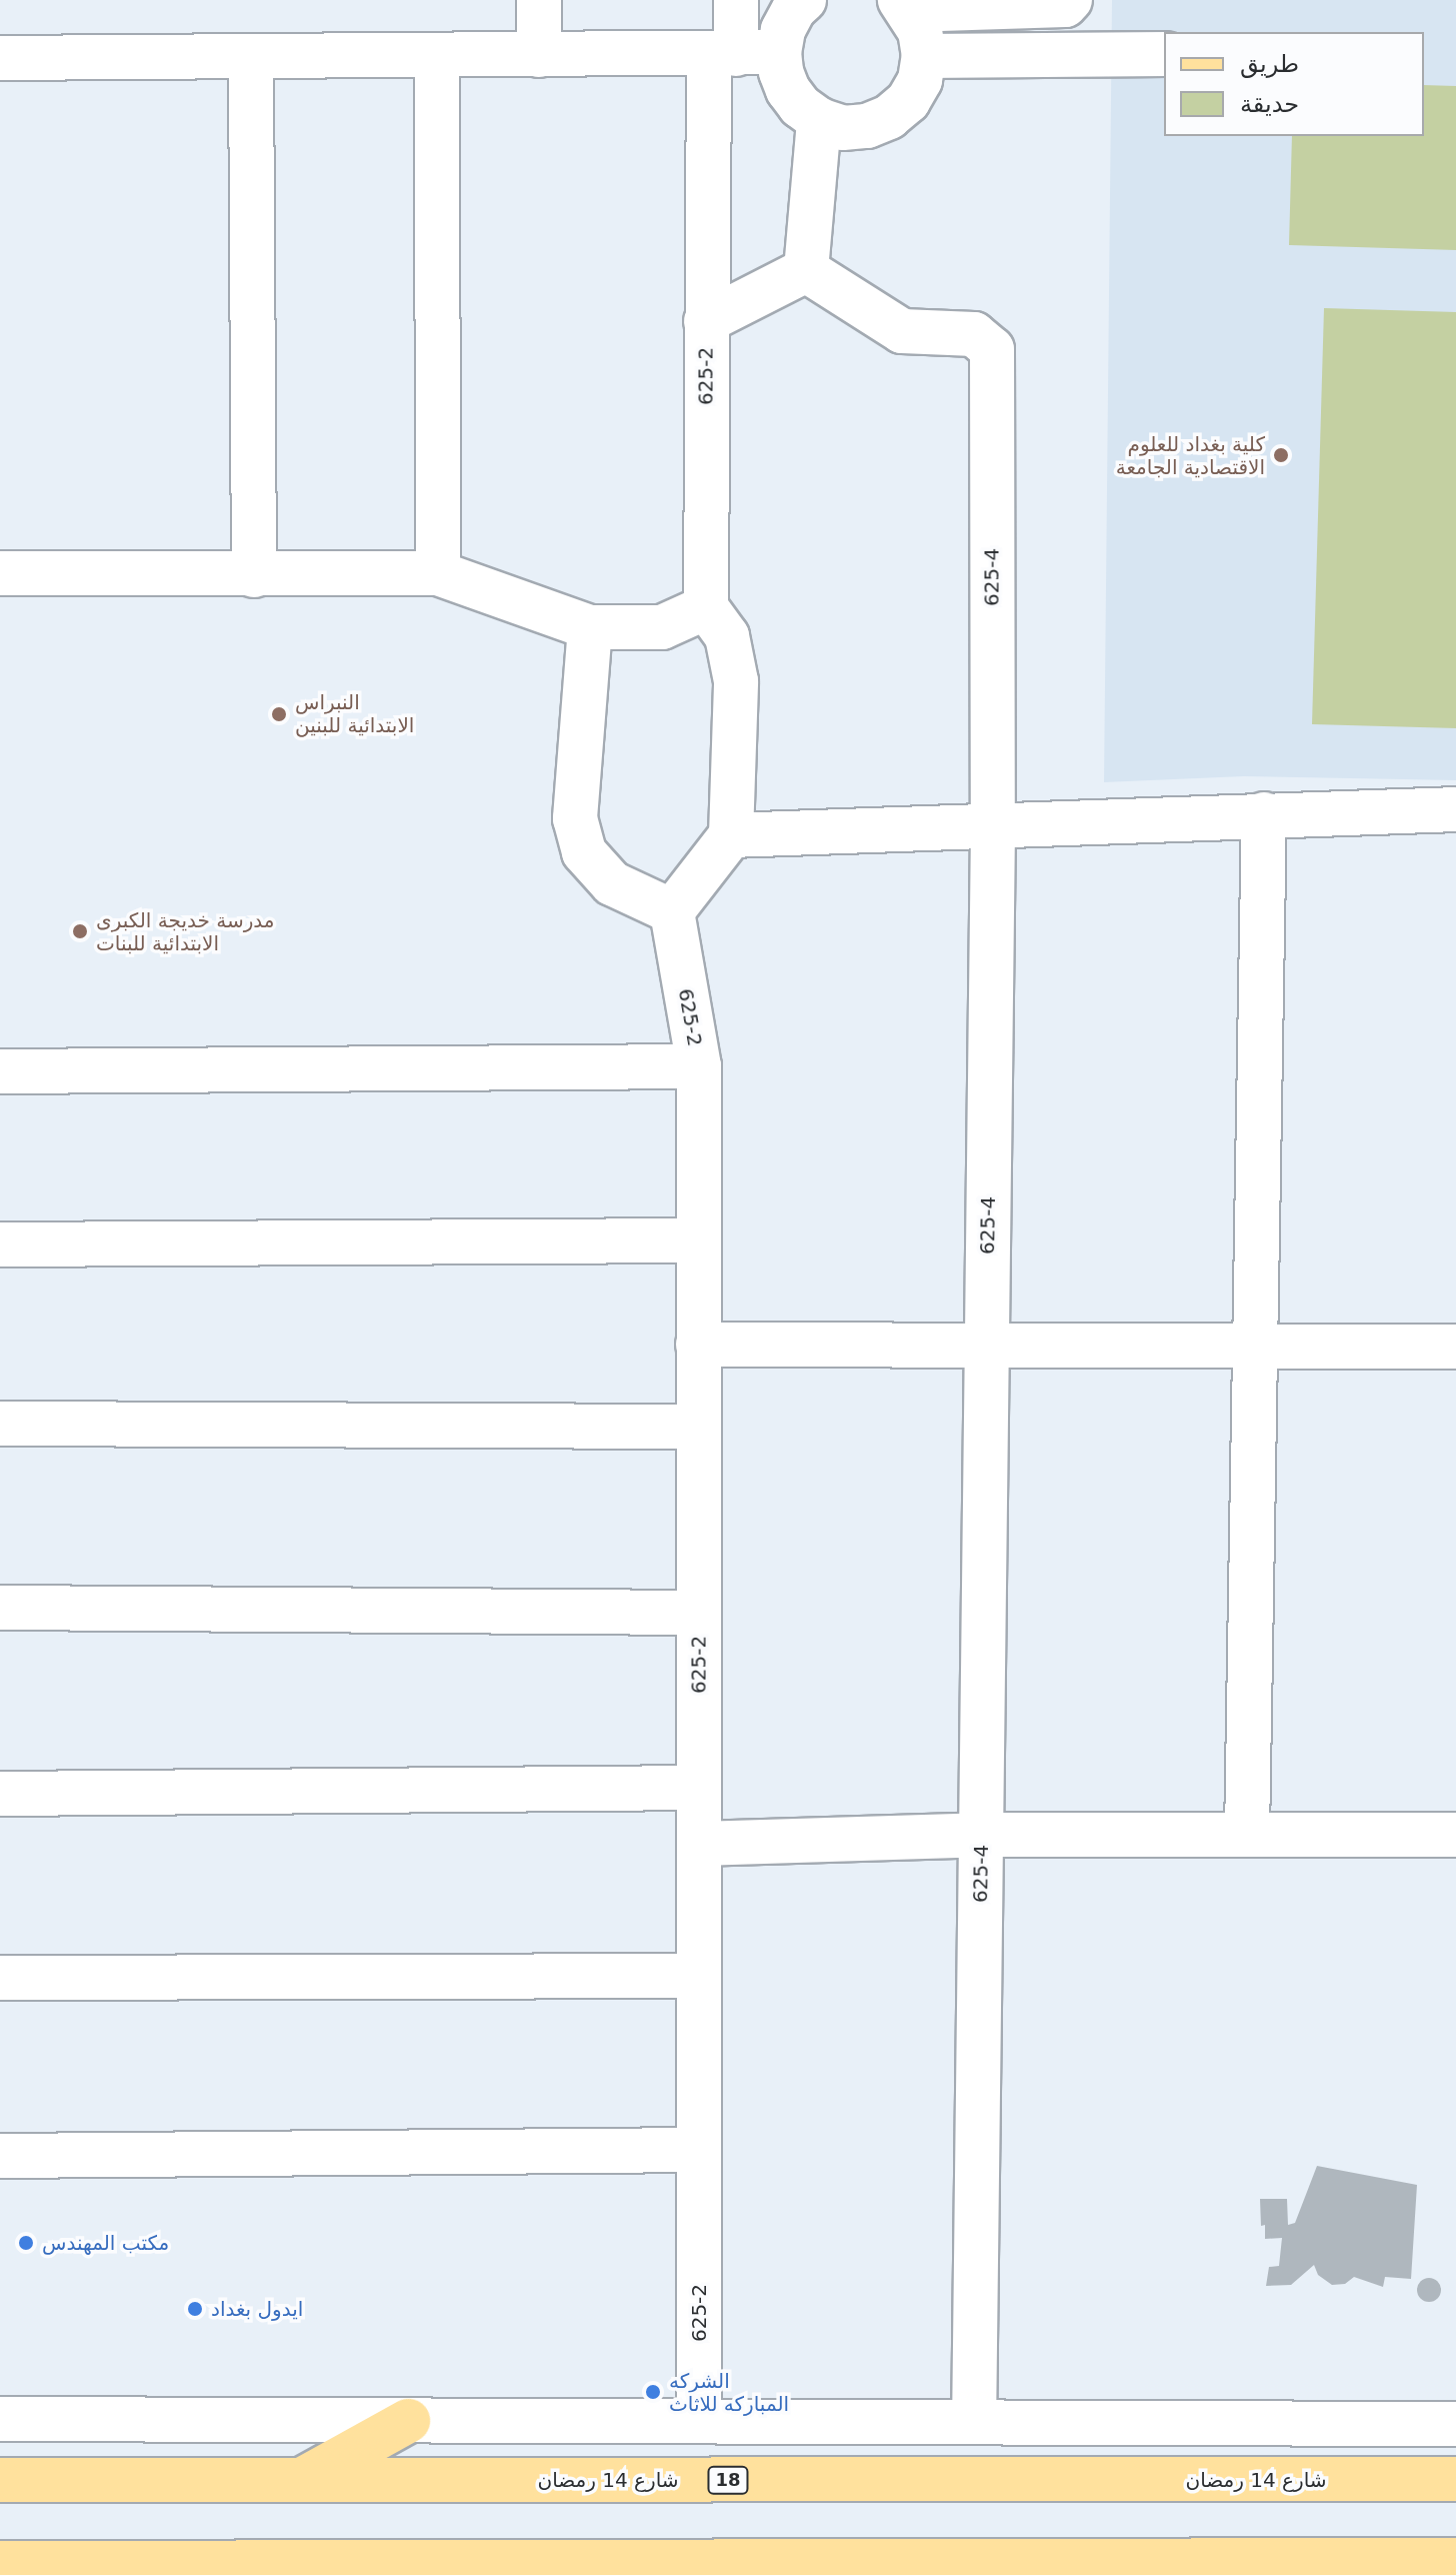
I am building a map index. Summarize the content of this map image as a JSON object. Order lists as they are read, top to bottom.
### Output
{
  "streets": {
    "main road": ["شارع 14 رمضان", "18"],
    "street": ["625-2", "625-4"]
  },
  "places": [
    "كلية بغداد للعلوم الاقتصادية الجامعة",
    "النبراس الابتدائية للبنين",
    "مدرسة خديجة الكبرى الابتدائية للبنات",
    "مكتب المهندس",
    "ايدول بغداد",
    "الشركه المباركه للاثاث"
  ],
  "legend": ["طريق", "حديقة"]
}
